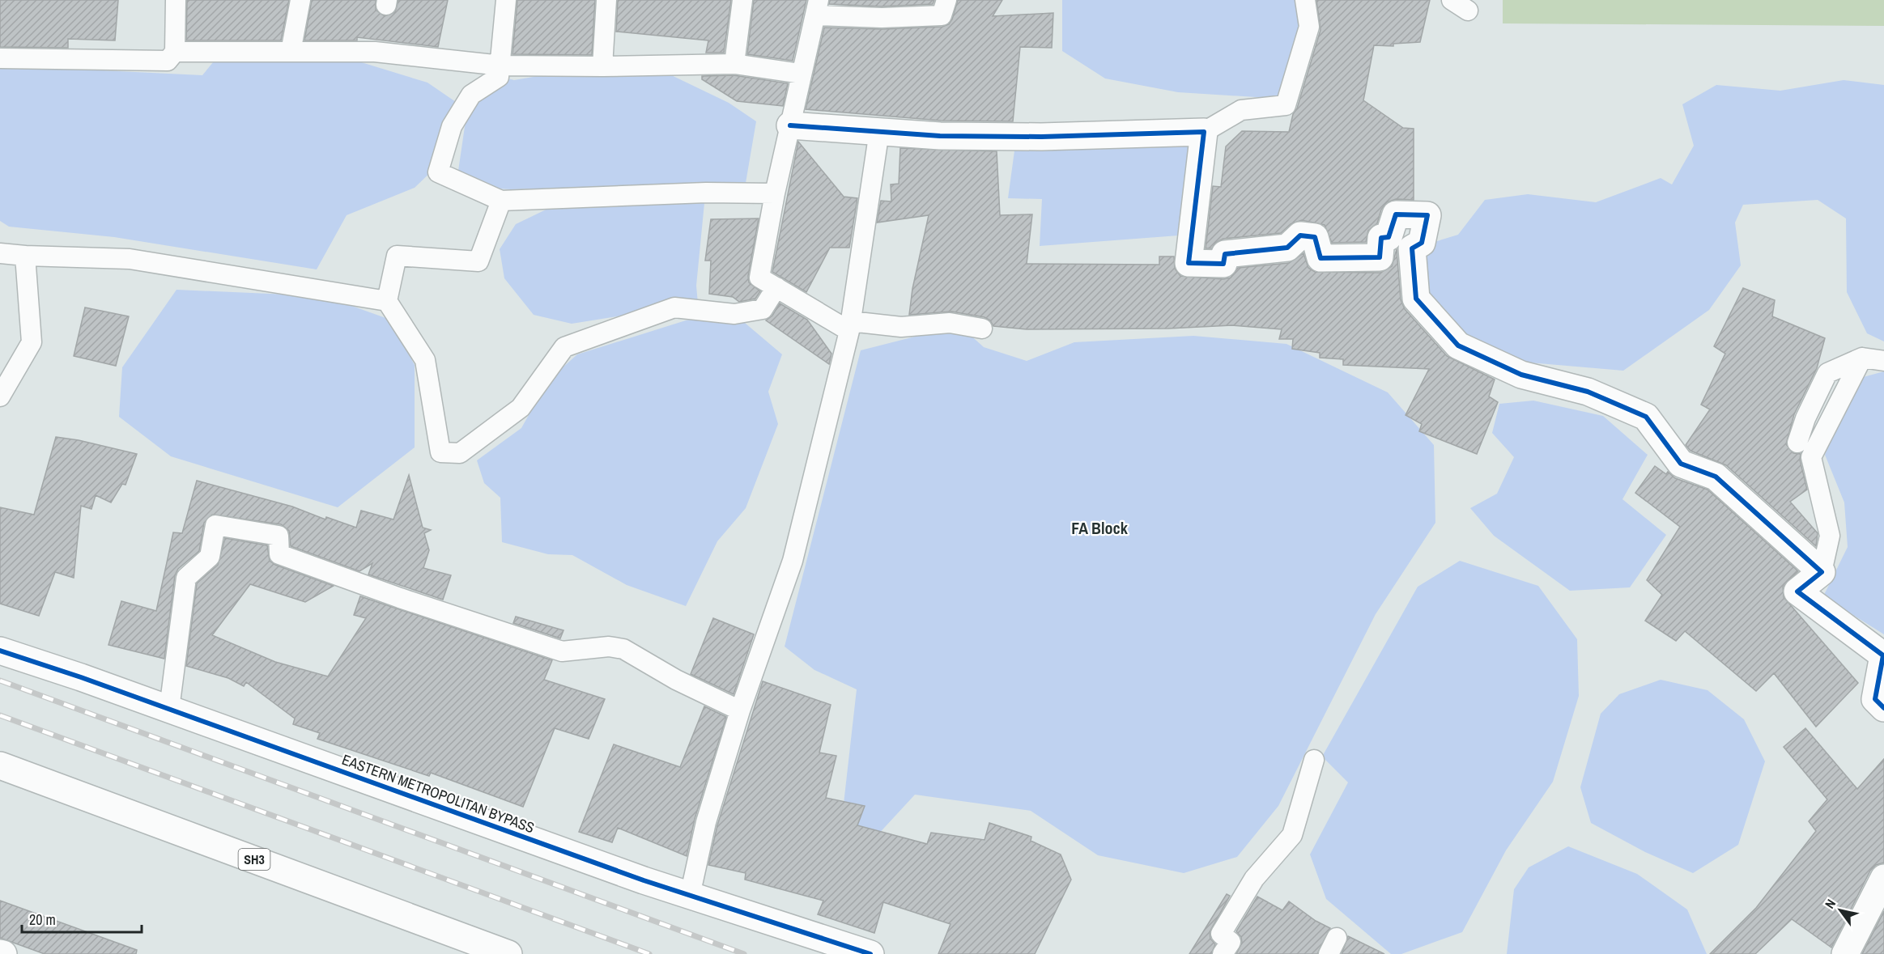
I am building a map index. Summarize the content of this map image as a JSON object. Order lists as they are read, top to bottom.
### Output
{
  "streets": {
    "street": ["EASTERN METROPOLITAN BYPASS", "SH3"]
  },
  "districts": ["FA Block"],
  "scale_bar": "20 m",
  "north": "top left"
}
